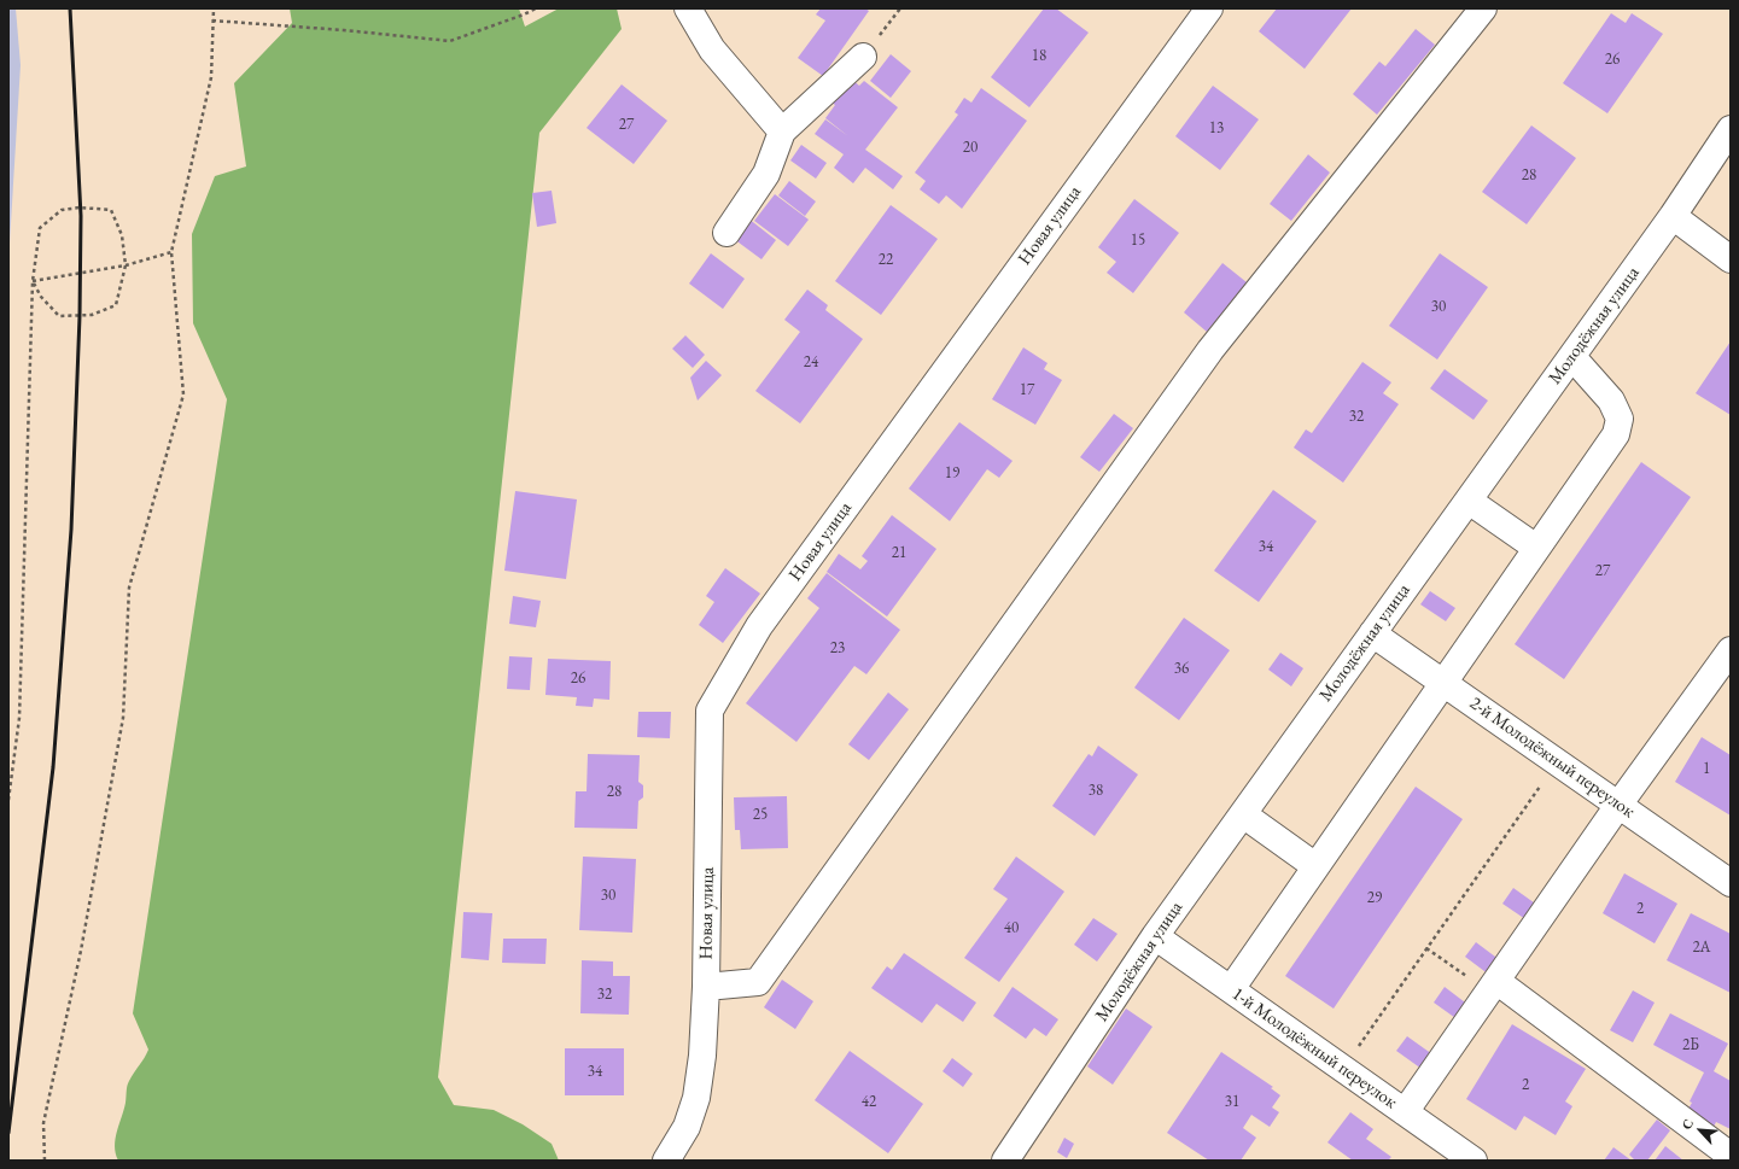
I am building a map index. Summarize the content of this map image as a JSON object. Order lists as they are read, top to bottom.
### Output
{
  "streets": {
    "street": [
      "Новая улица",
      "Молодёжная улица",
      "2-й Молодёжный переулок",
      "1-й Молодёжный переулок"
    ]
  },
  "crossings": [
    ["Молодёжная улица", "2-й Молодёжный переулок"],
    ["Молодёжная улица", "1-й Молодёжный переулок"]
  ],
  "house_numbers": [
    "18",
    "26",
    "27",
    "13",
    "20",
    "28",
    "15",
    "22",
    "30",
    "24",
    "17",
    "32",
    "19",
    "34",
    "21",
    "27",
    "23",
    "36",
    "26",
    "1",
    "38",
    "28",
    "25",
    "30",
    "29",
    "2",
    "40",
    "2А",
    "32",
    "2Б",
    "34",
    "2",
    "42",
    "31"
  ],
  "north": "top left"
}
